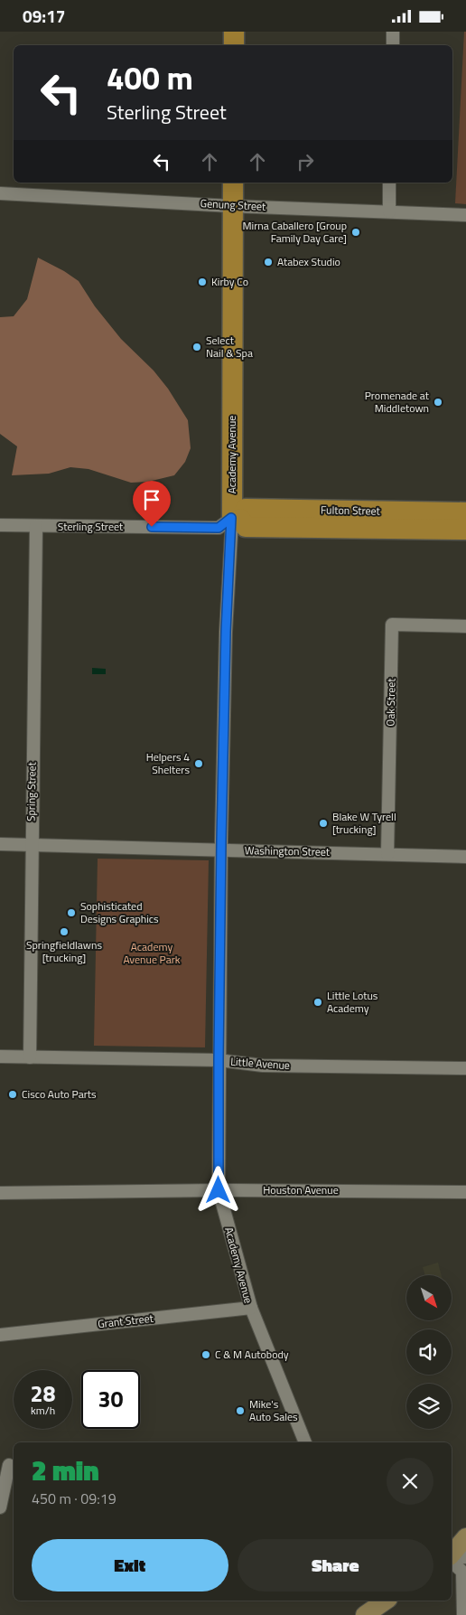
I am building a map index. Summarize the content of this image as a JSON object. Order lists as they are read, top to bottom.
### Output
{
  "streets": {
    "main road": ["Academy Avenue", "Fulton Street"],
    "street": [
      "Genung Street",
      "Sterling Street",
      "Oak Street",
      "Spring Street",
      "Washington Street",
      "Little Avenue",
      "Houston Avenue",
      "Grant Street"
    ]
  },
  "crossings": [
    ["Genung Street", "Academy Avenue"],
    ["Academy Avenue", "Fulton Street"],
    ["Academy Avenue", "Sterling Street"],
    ["Academy Avenue", "Washington Street"],
    ["Academy Avenue", "Little Avenue"],
    ["Academy Avenue", "Houston Avenue"],
    ["Academy Avenue", "Grant Street"],
    ["Fulton Street", "Sterling Street"],
    ["Sterling Street", "Spring Street"],
    ["Oak Street", "Washington Street"],
    ["Spring Street", "Washington Street"],
    ["Spring Street", "Little Avenue"]
  ],
  "parks": ["Academy Avenue Park"],
  "places": [
    "Mirna Caballero [Group Family Day Care]",
    "Atabex Studio",
    "Kirby Co",
    "Select Nail & Spa",
    "Promenade at Middletown",
    "Helpers 4 Shelters",
    "Blake W Tyrell [trucking]",
    "Sophisticated Designs Graphics",
    "Springfieldlawns [trucking]",
    "Little Lotus Academy",
    "Cisco Auto Parts",
    "C & M Autobody",
    "Mike's Auto Sales"
  ],
  "north": "bottom right",
  "page": {
    "status": "09:17",
    "turn": ["400 m", "Sterling Street"],
    "speed": "28 km/h",
    "limit": "30",
    "heading": ["2 min", "450 m · 09:19"],
    "buttons": ["Exit", "Share"]
  }
}
